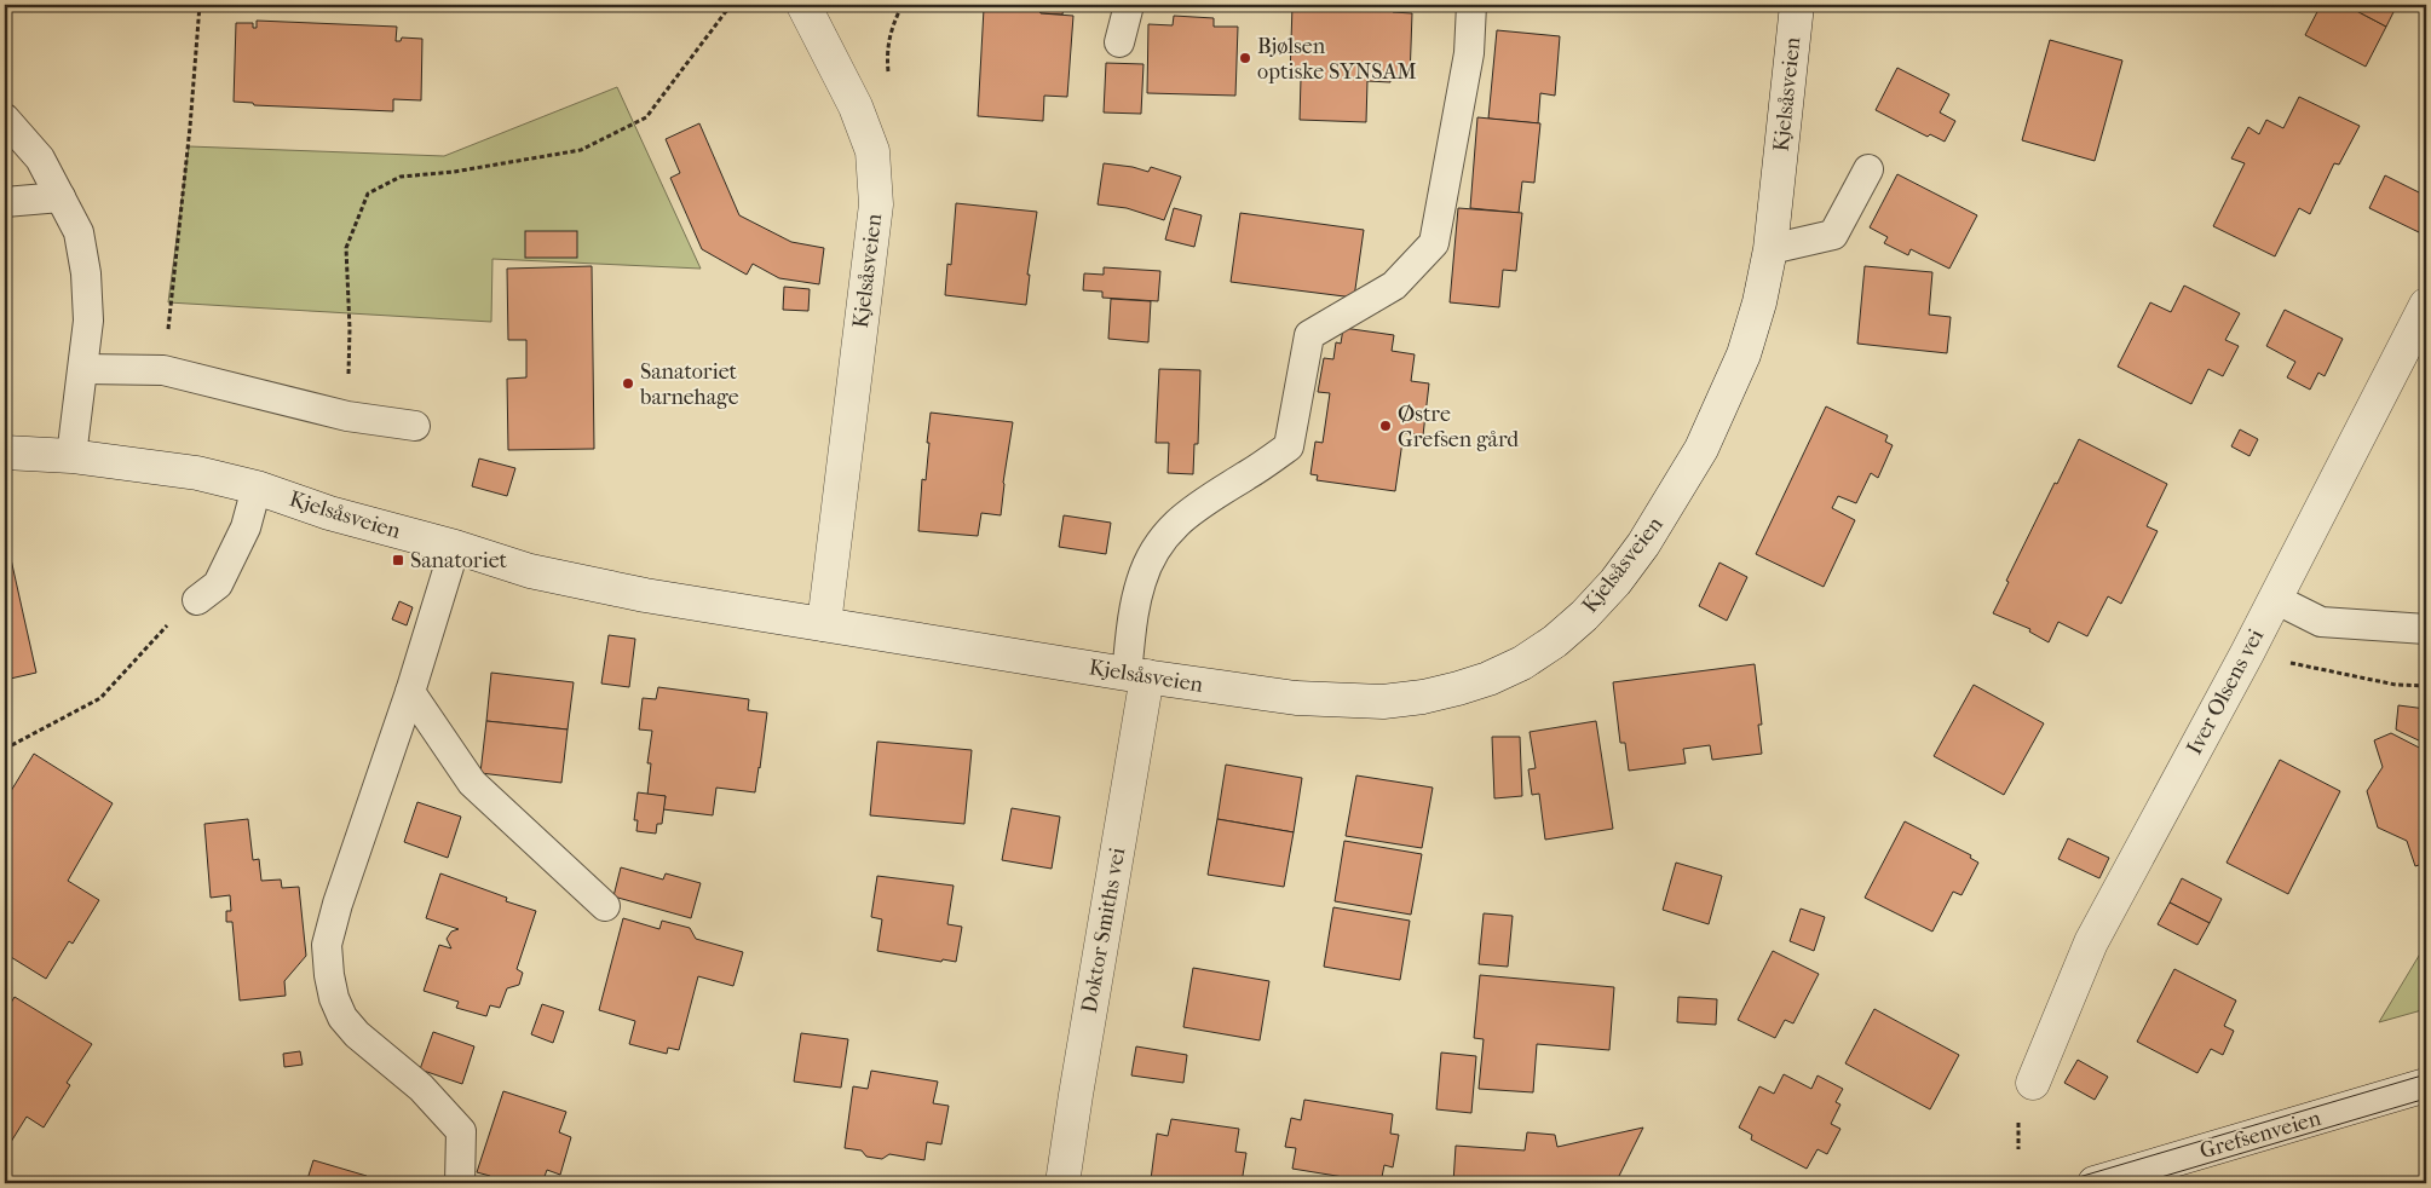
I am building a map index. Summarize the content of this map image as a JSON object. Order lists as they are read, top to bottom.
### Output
{
  "streets": {
    "street": [
      "Kjelsåsveien",
      "Iver Olsens vei",
      "Doktor Smiths vei",
      "Grefsenveien"
    ]
  },
  "crossings": [
    ["Kjelsåsveien", "Doktor Smiths vei"]
  ],
  "places": {
    "other": ["Bjølsen optiske SYNSAM", "Sanatoriet barnehage", "Østre Grefsen gård"],
    "transit": ["Sanatoriet"]
  }
}
